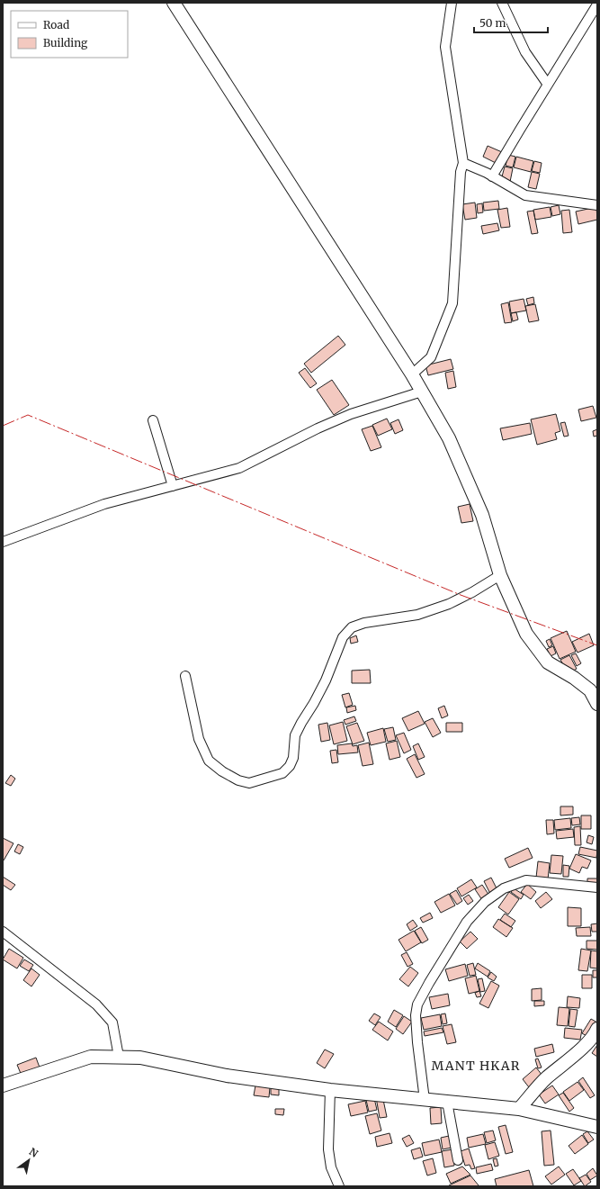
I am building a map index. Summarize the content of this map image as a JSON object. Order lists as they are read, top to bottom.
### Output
{
  "districts": ["MANT HKAR"],
  "legend": ["Road", "Building"],
  "scale_bar": "50 m",
  "north": "top right"
}
